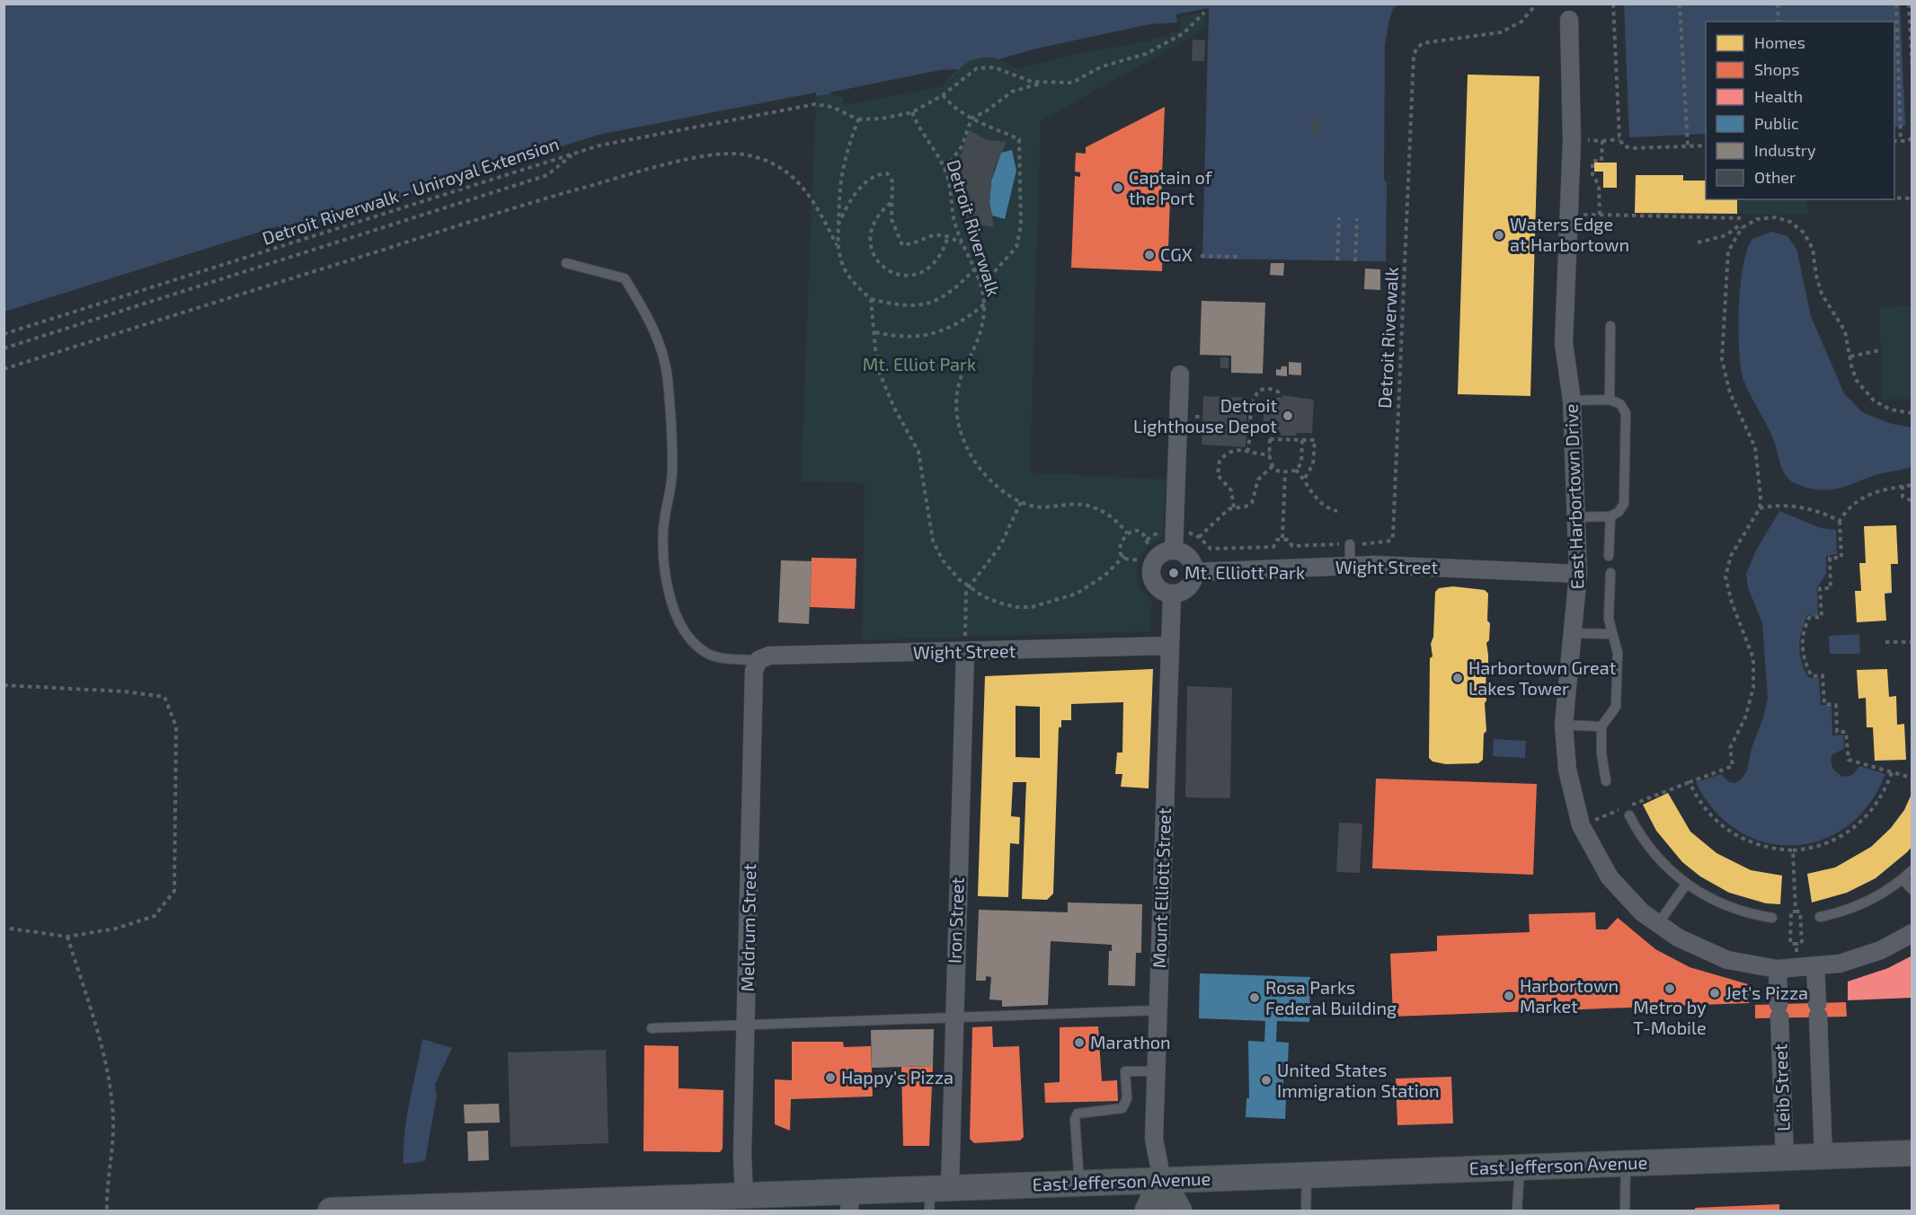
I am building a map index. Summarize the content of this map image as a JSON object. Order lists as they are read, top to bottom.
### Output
{
  "streets": {
    "main road": ["Mount Elliott Street", "East Jefferson Avenue"],
    "street": [
      "East Harbortown Drive",
      "Wight Street",
      "Iron Street",
      "Meldrum Street",
      "Leib Street"
    ],
    "path": ["Detroit Riverwalk - Uniroyal Extension", "Detroit Riverwalk"]
  },
  "crossings": [
    ["East Harbortown Drive", "Wight Street"],
    ["East Harbortown Drive", "Leib Street"],
    ["Wight Street", "Mount Elliott Street"],
    ["Wight Street", "Iron Street"],
    ["Wight Street", "Meldrum Street"],
    ["Mount Elliott Street", "East Jefferson Avenue"],
    ["Iron Street", "East Jefferson Avenue"],
    ["Meldrum Street", "East Jefferson Avenue"],
    ["Leib Street", "East Jefferson Avenue"]
  ],
  "parks": ["Mt. Elliot Park"],
  "places": [
    "Captain of the Port",
    "Waters Edge at Harbortown",
    "CGX",
    "Detroit Lighthouse Depot",
    "Mt. Elliott Park",
    "Harbortown Great Lakes Tower",
    "Metro by T-Mobile",
    "Jet's Pizza",
    "Harbortown Market",
    "Rosa Parks Federal Building",
    "Marathon",
    "Happy's Pizza",
    "United States Immigration Station"
  ],
  "legend": [
    "Homes",
    "Shops",
    "Health",
    "Public",
    "Industry",
    "Other"
  ]
}
